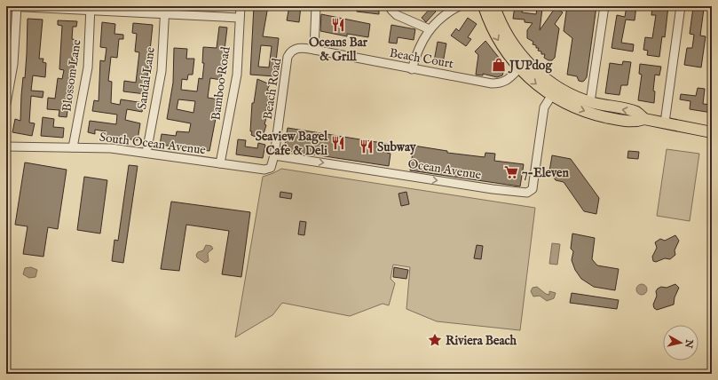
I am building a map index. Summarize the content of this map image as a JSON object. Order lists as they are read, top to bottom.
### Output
{
  "streets": {
    "street": [
      "Beach Court",
      "Blossom Lane",
      "Sandal Lane",
      "Bamboo Road",
      "Beach Road",
      "South Ocean Avenue",
      "Ocean Avenue"
    ]
  },
  "crossings": [
    ["Beach Court", "Beach Road"],
    ["Blossom Lane", "South Ocean Avenue"],
    ["Sandal Lane", "South Ocean Avenue"],
    ["Bamboo Road", "South Ocean Avenue"],
    ["Beach Road", "South Ocean Avenue"],
    ["Beach Road", "Ocean Avenue"],
    ["South Ocean Avenue", "Ocean Avenue"]
  ],
  "places": {
    "restaurant": ["Oceans Bar & Grill", "Seaview Bagel Cafe & Deli", "Subway"],
    "shop": ["JUPdog"],
    "supermarket": ["7-Eleven"],
    "place": ["Riviera Beach"]
  },
  "north": "right"
}
